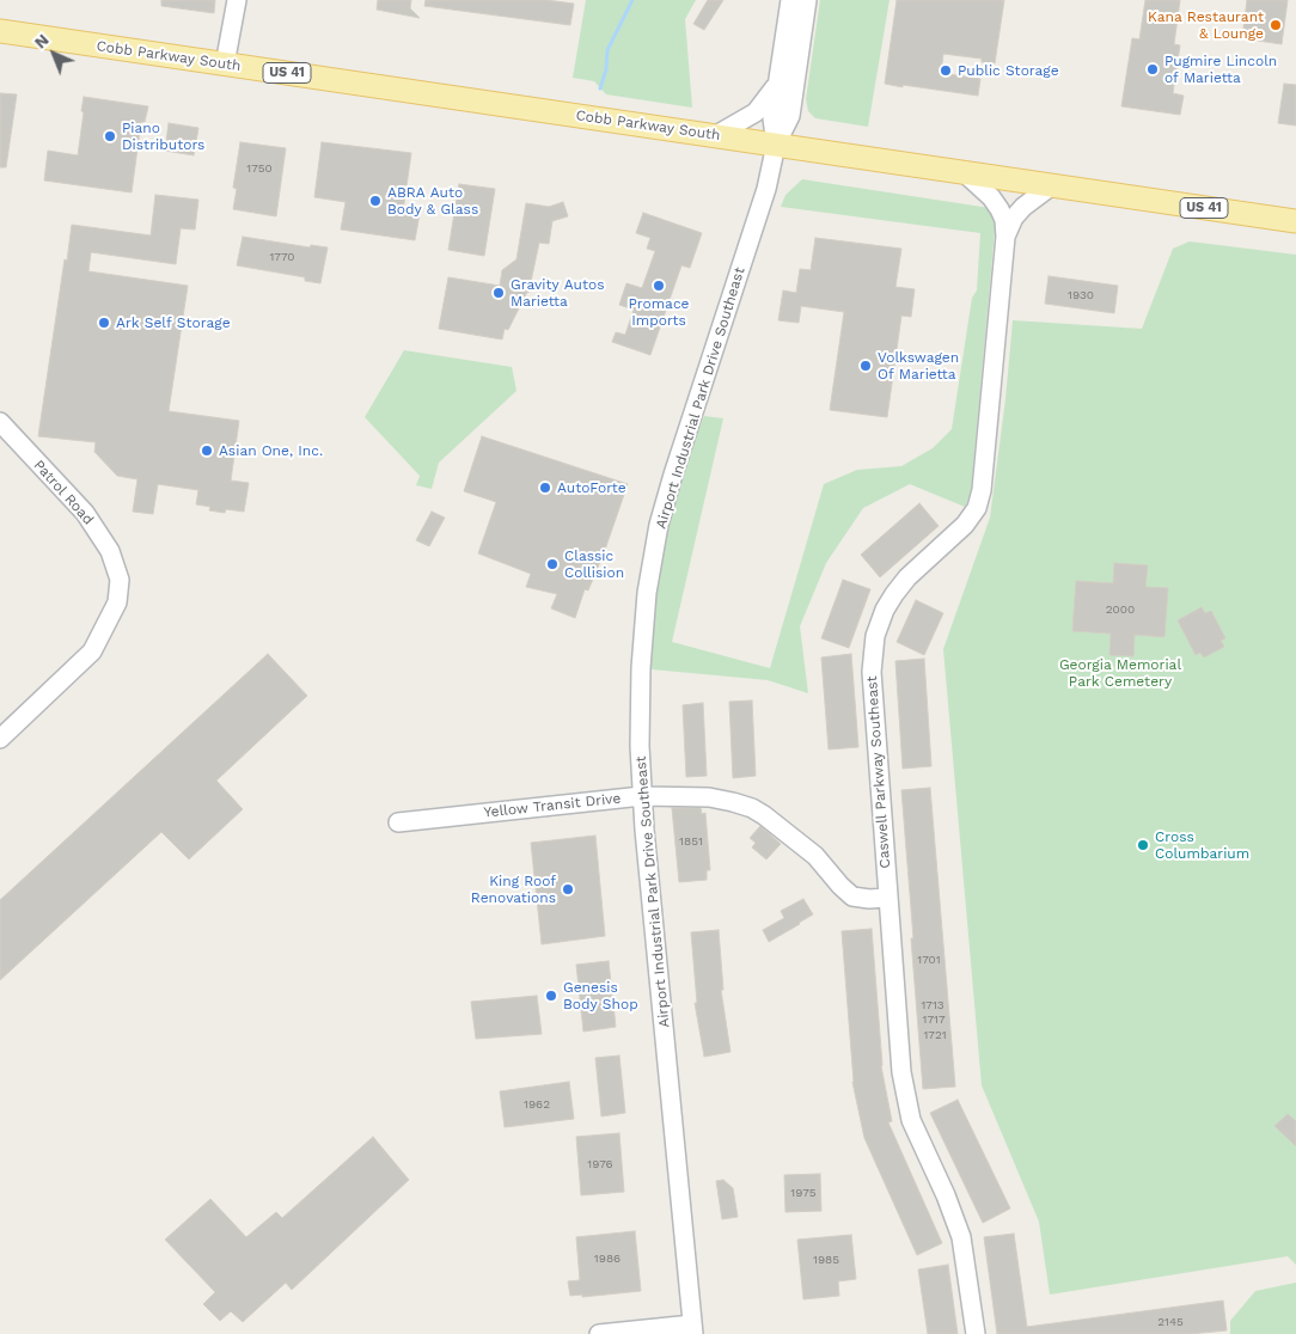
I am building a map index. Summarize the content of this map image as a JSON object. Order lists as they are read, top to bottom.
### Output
{
  "streets": {
    "main road": ["Cobb Parkway South", "US 41"],
    "street": [
      "Airport Industrial Park Drive Southeast",
      "Patrol Road",
      "Caswell Parkway Southeast",
      "Yellow Transit Drive"
    ]
  },
  "crossings": [
    ["Cobb Parkway South", "Airport Industrial Park Drive Southeast"],
    ["Cobb Parkway South", "Caswell Parkway Southeast"],
    ["Airport Industrial Park Drive Southeast", "Yellow Transit Drive"],
    ["Caswell Parkway Southeast", "Yellow Transit Drive"]
  ],
  "parks": ["Georgia Memorial Park Cemetery"],
  "places": [
    "Kana Restaurant & Lounge",
    "Pugmire Lincoln of Marietta",
    "Public Storage",
    "Piano Distributors",
    "ABRA Auto Body & Glass",
    "Promace Imports",
    "Gravity Autos Marietta",
    "Ark Self Storage",
    "Volkswagen Of Marietta",
    "Asian One, Inc.",
    "AutoForte",
    "Classic Collision",
    "Cross Columbarium",
    "King Roof Renovations",
    "Genesis Body Shop"
  ],
  "house_numbers": [
    "1750",
    "1770",
    "1930",
    "2000",
    "1851",
    "1701",
    "1713",
    "1717",
    "1721",
    "1962",
    "1976",
    "1975",
    "1986",
    "1985",
    "2145"
  ],
  "north": "top left"
}
